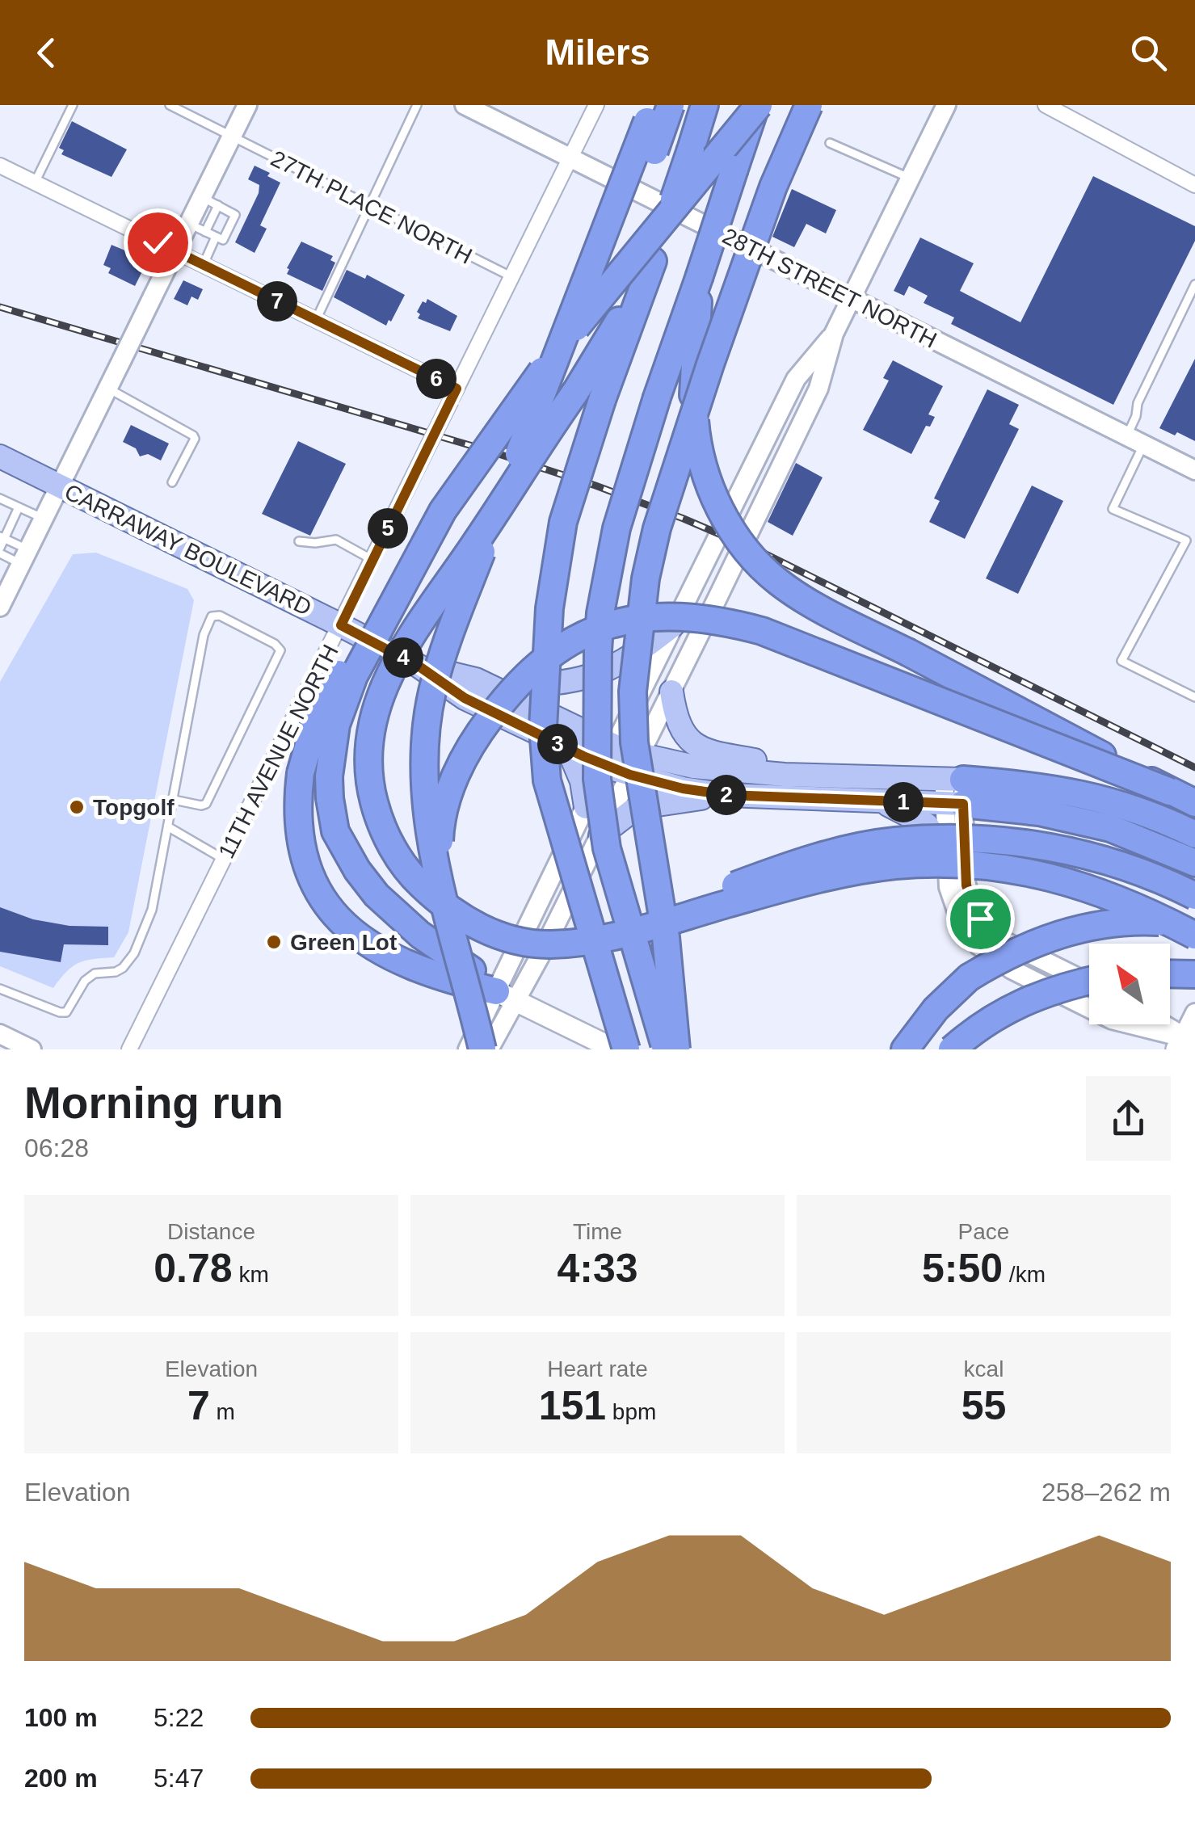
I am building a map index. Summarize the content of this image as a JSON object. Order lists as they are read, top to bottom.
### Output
{
  "streets": {
    "main road": ["CARRAWAY BOULEVARD"],
    "street": ["28TH STREET NORTH", "11TH AVENUE NORTH"],
    "lane": ["27TH PLACE NORTH"]
  },
  "crossings": [
    ["27TH PLACE NORTH", "11TH AVENUE NORTH"],
    ["28TH STREET NORTH", "11TH AVENUE NORTH"],
    ["CARRAWAY BOULEVARD", "11TH AVENUE NORTH"]
  ],
  "places": ["Topgolf", "Green Lot"],
  "north": "top left",
  "page": {
    "header": "Milers",
    "pins": [
      "7",
      "6",
      "5",
      "4",
      "3",
      "2",
      "1"
    ],
    "heading": ["Morning run", "06:28"],
    "stats": [
      ["Distance", "0.78 km"],
      ["Time", "4:33"],
      ["Pace", "5:50 /km"],
      ["Elevation", "7 m"],
      ["Heart rate", "151 bpm"],
      ["kcal", "55"]
    ],
    "chart": ["Elevation", "258–262 m"],
    "list": [
      {
        "name": "100 m",
        "note": "5:22"
      },
      {
        "name": "200 m",
        "note": "5:47"
      }
    ]
  }
}
